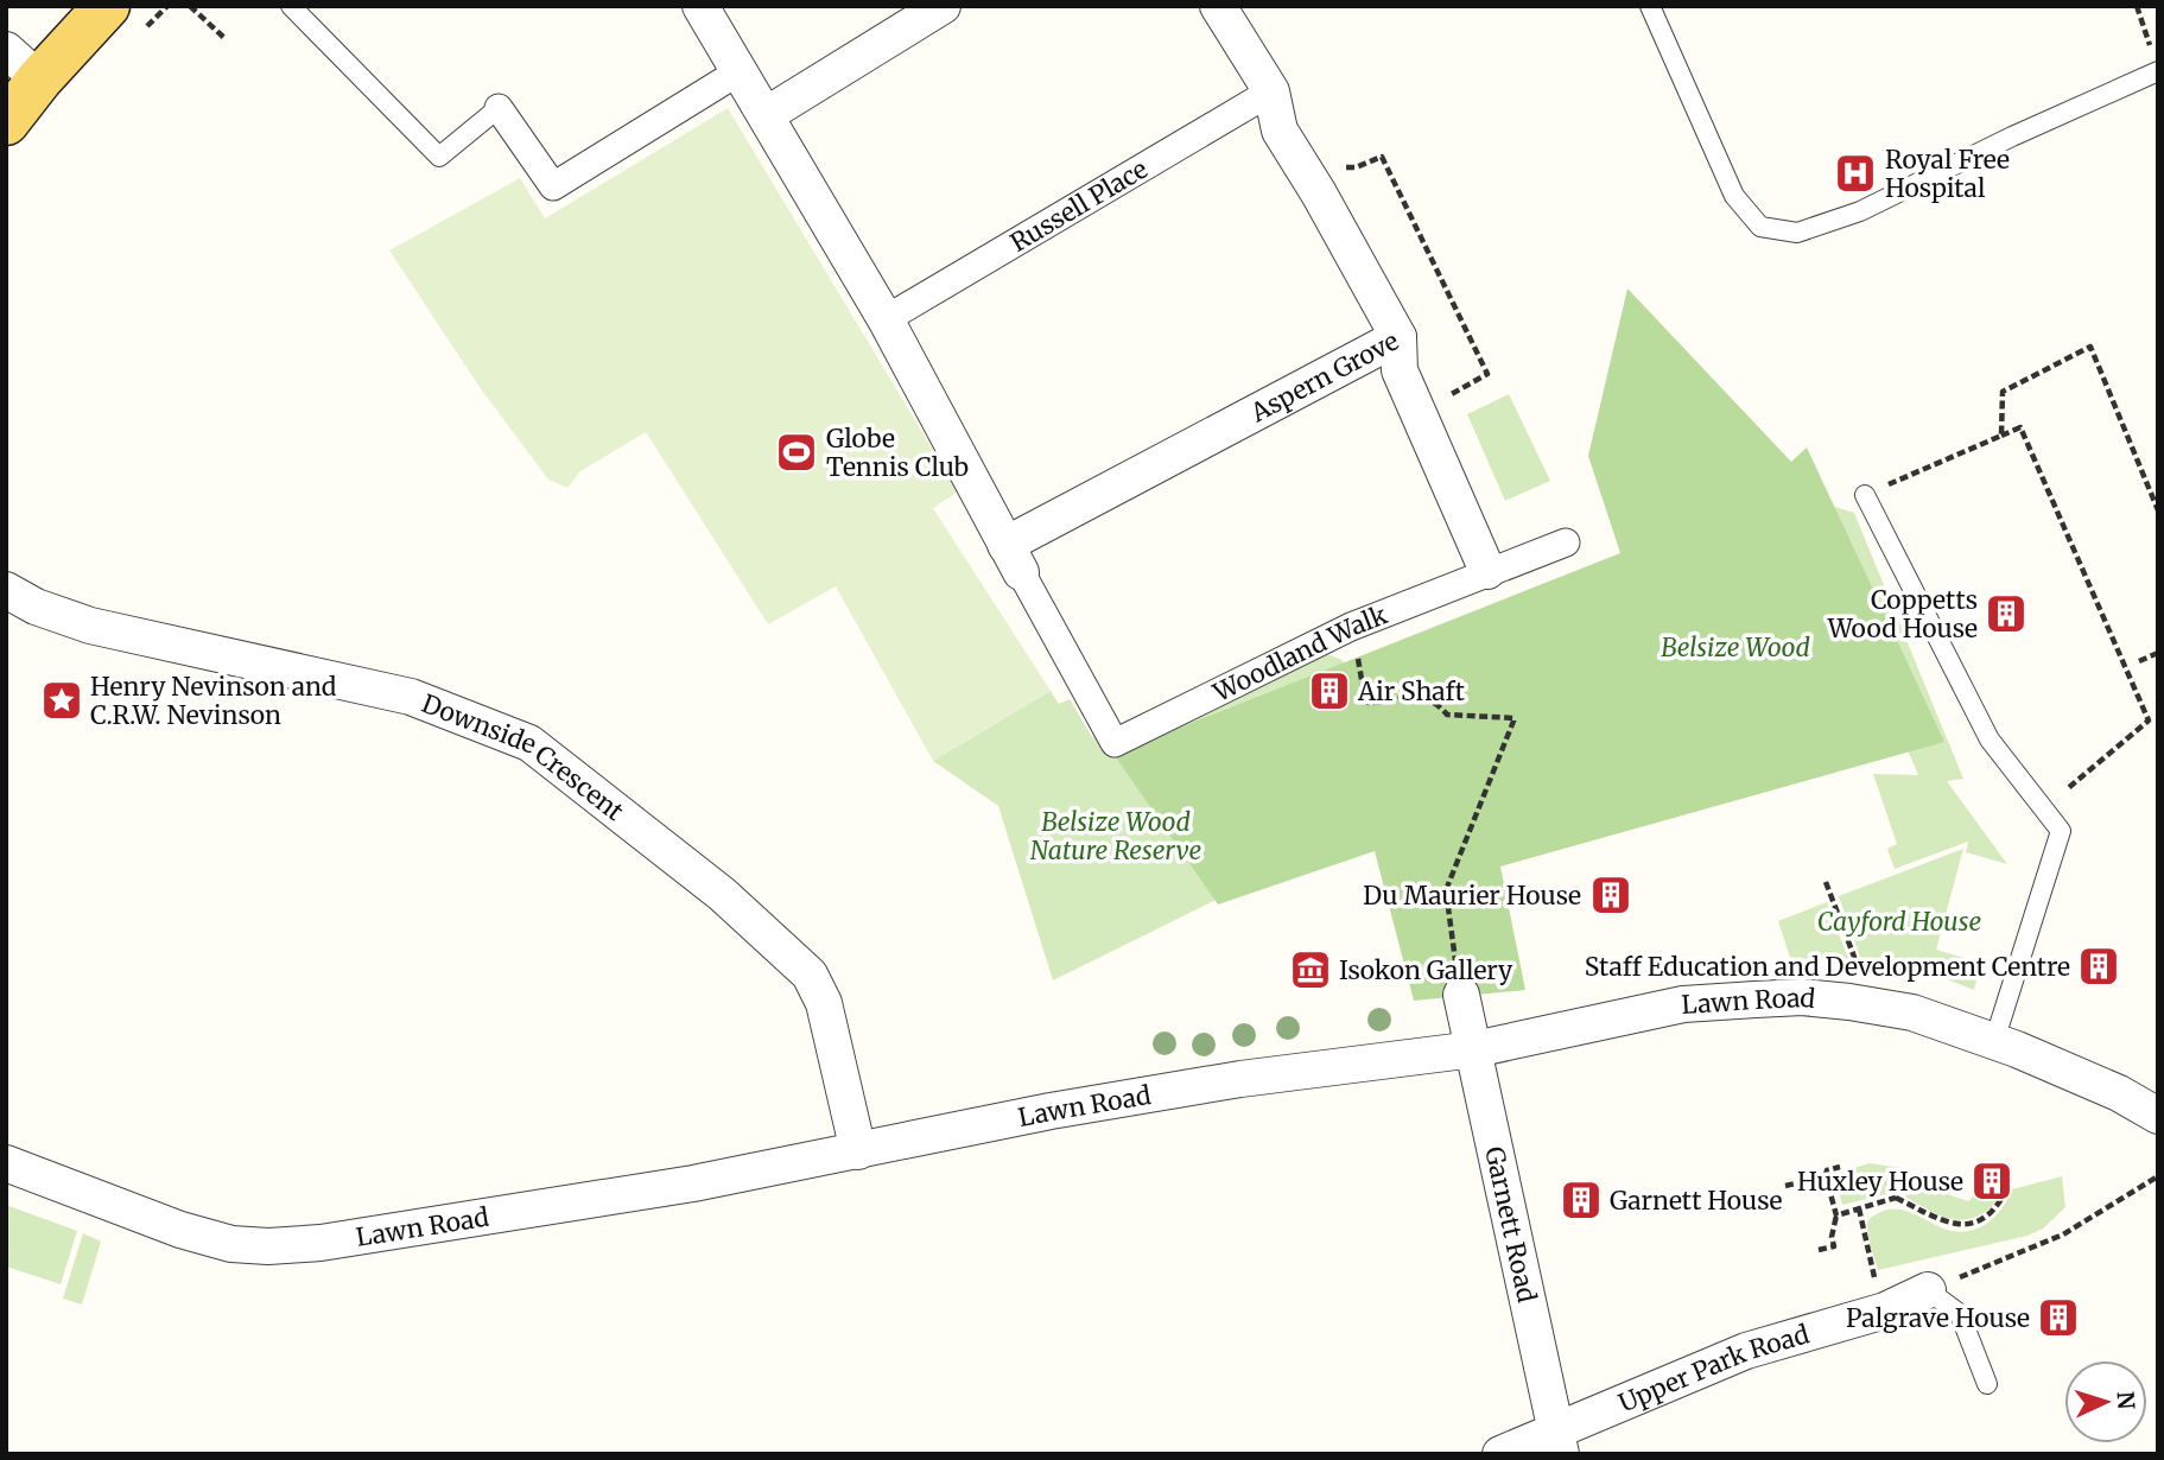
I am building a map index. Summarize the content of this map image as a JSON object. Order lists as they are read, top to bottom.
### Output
{
  "streets": {
    "street": [
      "Russell Place",
      "Aspern Grove",
      "Woodland Walk",
      "Downside Crescent",
      "Lawn Road",
      "Garnett Road",
      "Upper Park Road"
    ]
  },
  "crossings": [
    ["Russell Place", "Aspern Grove"],
    ["Aspern Grove", "Woodland Walk"],
    ["Downside Crescent", "Lawn Road"],
    ["Lawn Road", "Garnett Road"],
    ["Garnett Road", "Upper Park Road"]
  ],
  "parks": ["Belsize Wood", "Belsize Wood Nature Reserve", "Cayford House"],
  "places": {
    "hospital": ["Royal Free Hospital"],
    "sports": ["Globe Tennis Club"],
    "building": [
      "Coppetts Wood House",
      "Air Shaft",
      "Du Maurier House",
      "Staff Education and Development Centre",
      "Huxley House",
      "Garnett House",
      "Palgrave House"
    ],
    "place": ["Henry Nevinson and C.R.W. Nevinson"],
    "museum": ["Isokon Gallery"]
  },
  "north": "right"
}
